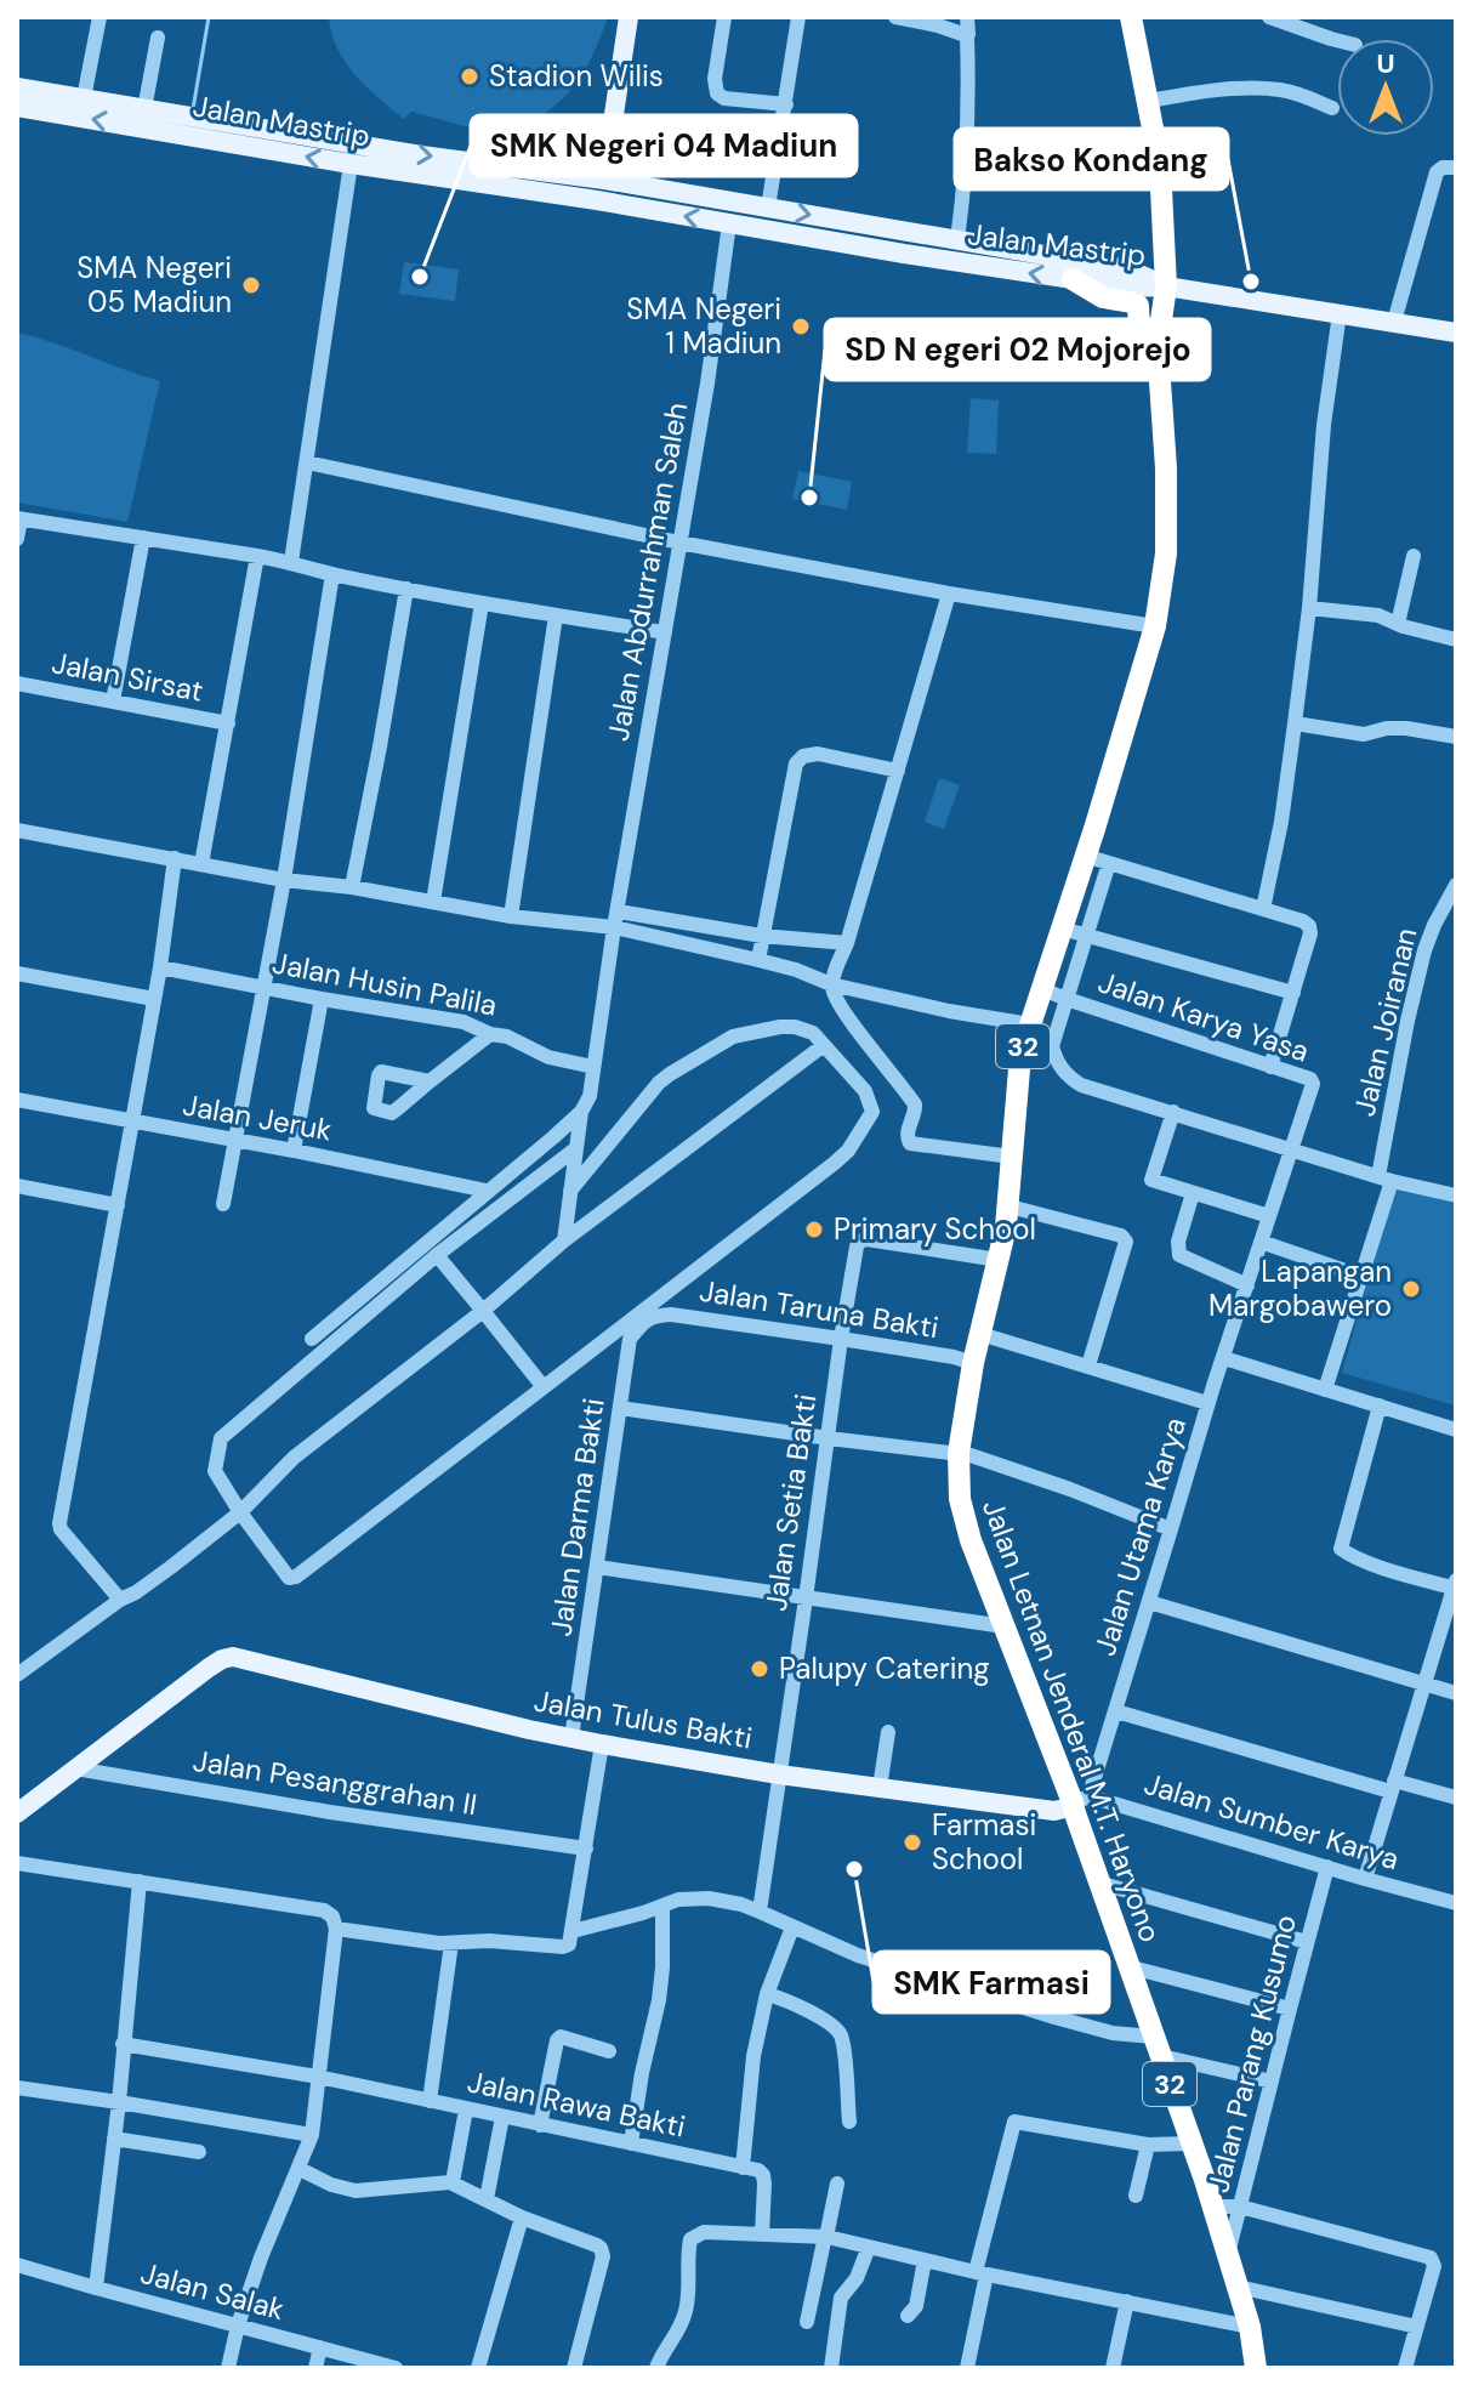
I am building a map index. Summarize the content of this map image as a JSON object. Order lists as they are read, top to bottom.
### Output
{
  "streets": {
    "highway": ["32", "Jalan Letnan Jenderal M.T. Haryono"],
    "main road": ["Jalan Mastrip", "Jalan Tulus Bakti"],
    "street": [
      "Jalan Abdurrahman Saleh",
      "Jalan Sirsat",
      "Jalan Husin Palila",
      "Jalan Karya Yasa",
      "Jalan Joiranan",
      "Jalan Jeruk",
      "Jalan Taruna Bakti",
      "Jalan Setia Bakti",
      "Jalan Darma Bakti",
      "Jalan Utama Karya",
      "Jalan Pesanggrahan II",
      "Jalan Sumber Karya",
      "Jalan Parang Kusumo",
      "Jalan Rawa Bakti",
      "Jalan Salak"
    ]
  },
  "crossings": [
    ["Jalan Mastrip", "Jalan Abdurrahman Saleh"],
    ["Jalan Mastrip", "32"],
    ["Jalan Mastrip", "Jalan Letnan Jenderal M.T. Haryono"],
    ["Jalan Abdurrahman Saleh", "Jalan Husin Palila"],
    ["Jalan Karya Yasa", "Jalan Utama Karya"],
    ["Jalan Karya Yasa", "Jalan Letnan Jenderal M.T. Haryono"],
    ["32", "Jalan Letnan Jenderal M.T. Haryono"],
    ["Jalan Taruna Bakti", "Jalan Setia Bakti"],
    ["Jalan Taruna Bakti", "Jalan Darma Bakti"],
    ["Jalan Taruna Bakti", "Jalan Letnan Jenderal M.T. Haryono"],
    ["Jalan Setia Bakti", "Jalan Tulus Bakti"],
    ["Jalan Setia Bakti", "Jalan Letnan Jenderal M.T. Haryono"],
    ["Jalan Darma Bakti", "Jalan Tulus Bakti"],
    ["Jalan Utama Karya", "Jalan Tulus Bakti"],
    ["Jalan Utama Karya", "Jalan Letnan Jenderal M.T. Haryono"],
    ["Jalan Utama Karya", "Jalan Sumber Karya"],
    ["Jalan Tulus Bakti", "Jalan Letnan Jenderal M.T. Haryono"],
    ["Jalan Tulus Bakti", "Jalan Pesanggrahan II"],
    ["Jalan Tulus Bakti", "Jalan Sumber Karya"],
    ["Jalan Letnan Jenderal M.T. Haryono", "Jalan Sumber Karya"],
    ["Jalan Letnan Jenderal M.T. Haryono", "Jalan Parang Kusumo"],
    ["Jalan Sumber Karya", "Jalan Parang Kusumo"]
  ],
  "places": [
    "Stadion Wilis",
    "SMK Negeri 04 Madiun",
    "Bakso Kondang",
    "SMA Negeri 05 Madiun",
    "SMA Negeri 1 Madiun",
    "SD N egeri 02 Mojorejo",
    "Primary School",
    "Lapangan Margobawero",
    "Palupy Catering",
    "Farmasi School",
    "SMK Farmasi"
  ],
  "north": "top"
}
